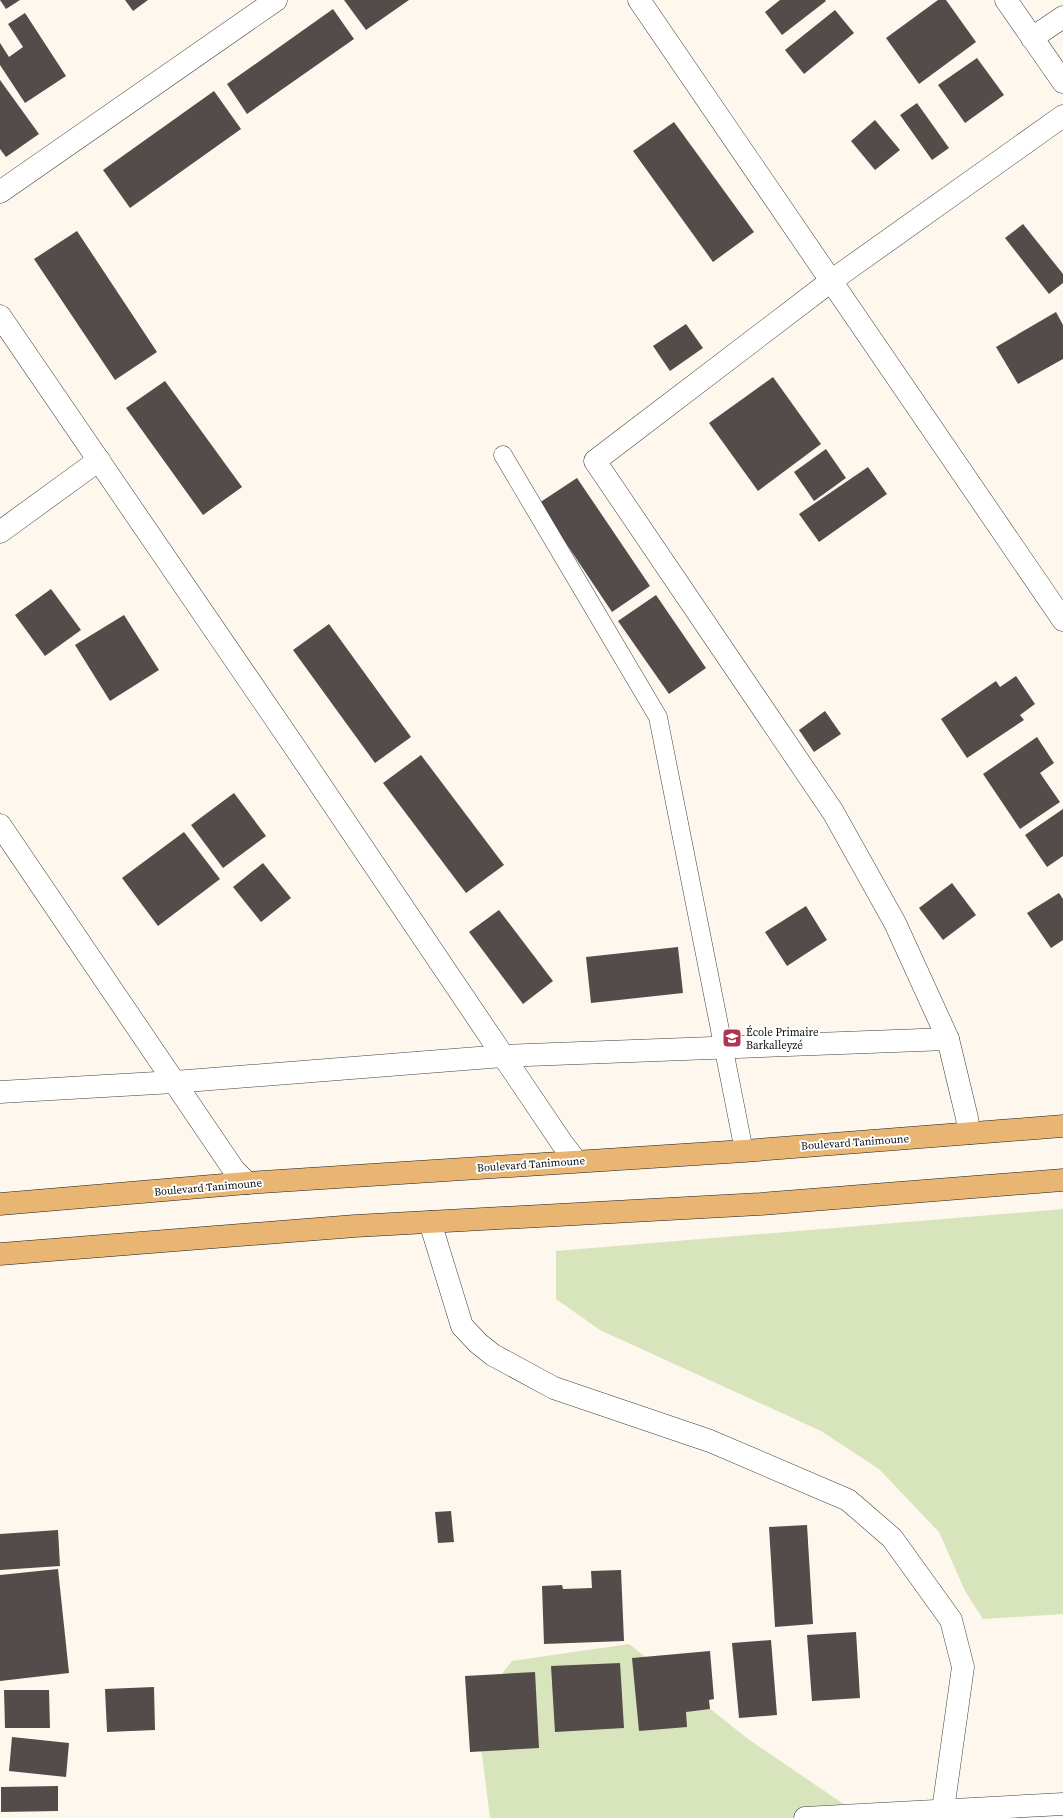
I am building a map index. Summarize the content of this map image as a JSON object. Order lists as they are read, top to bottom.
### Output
{
  "streets": {
    "main road": ["Boulevard Tanimoune"]
  },
  "places": {
    "school or university": ["École Primaire Barkalleyzé"]
  }
}
